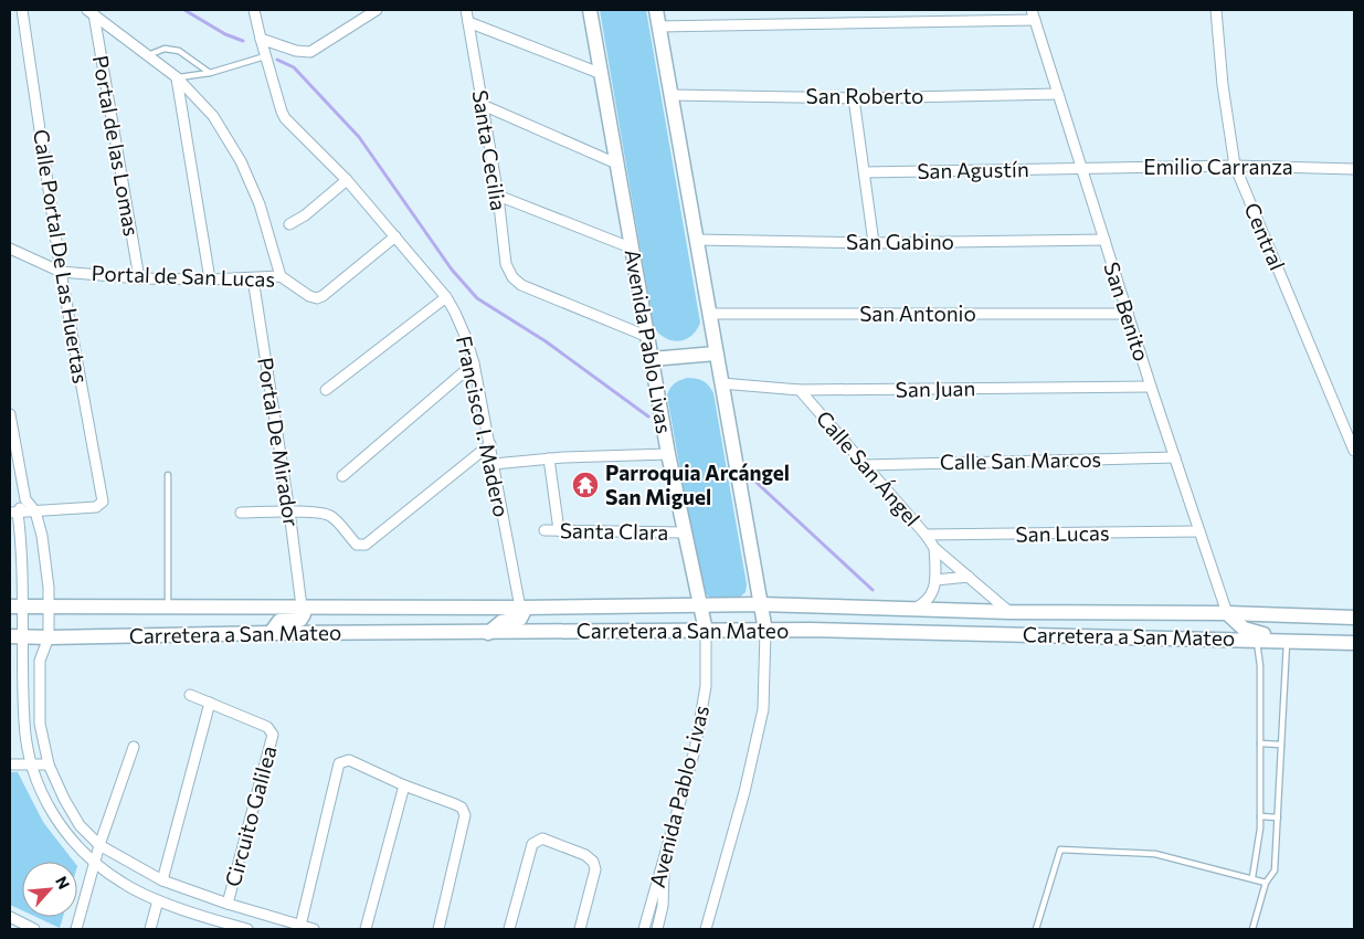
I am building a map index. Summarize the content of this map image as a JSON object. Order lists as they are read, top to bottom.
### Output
{
  "streets": {
    "main road": ["Avenida Pablo Livas", "Carretera a San Mateo"],
    "street": [
      "San Roberto",
      "Portal de las Lomas",
      "Santa Cecilia",
      "Emilio Carranza",
      "San Agustín",
      "Central",
      "San Gabino",
      "Calle Portal De Las Huertas",
      "Portal de San Lucas",
      "San Benito",
      "San Antonio",
      "San Juan",
      "Francisco I. Madero",
      "Portal De Mirador",
      "Calle San Marcos",
      "Calle San Ángel",
      "Santa Clara",
      "San Lucas",
      "Circuito Galilea"
    ]
  },
  "crossings": [
    ["San Roberto", "San Benito"],
    ["Portal de las Lomas", "Portal de San Lucas"],
    ["Santa Cecilia", "Avenida Pablo Livas"],
    ["Emilio Carranza", "San Agustín"],
    ["Emilio Carranza", "Central"],
    ["Emilio Carranza", "San Benito"],
    ["San Agustín", "San Benito"],
    ["San Gabino", "San Benito"],
    ["Calle Portal De Las Huertas", "Portal de San Lucas"],
    ["Portal de San Lucas", "Francisco I. Madero"],
    ["Portal de San Lucas", "Portal De Mirador"],
    ["San Benito", "San Antonio"],
    ["San Benito", "San Juan"],
    ["San Benito", "Calle San Marcos"],
    ["San Benito", "San Lucas"],
    ["San Benito", "Carretera a San Mateo"],
    ["Avenida Pablo Livas", "Santa Clara"],
    ["Avenida Pablo Livas", "Carretera a San Mateo"],
    ["San Juan", "Calle San Ángel"],
    ["Francisco I. Madero", "Carretera a San Mateo"],
    ["Portal De Mirador", "Carretera a San Mateo"],
    ["Calle San Marcos", "Calle San Ángel"],
    ["Calle San Ángel", "San Lucas"],
    ["Calle San Ángel", "Carretera a San Mateo"]
  ],
  "places": {
    "temple": ["Parroquia Arcángel San Miguel"]
  },
  "north": "top right"
}
